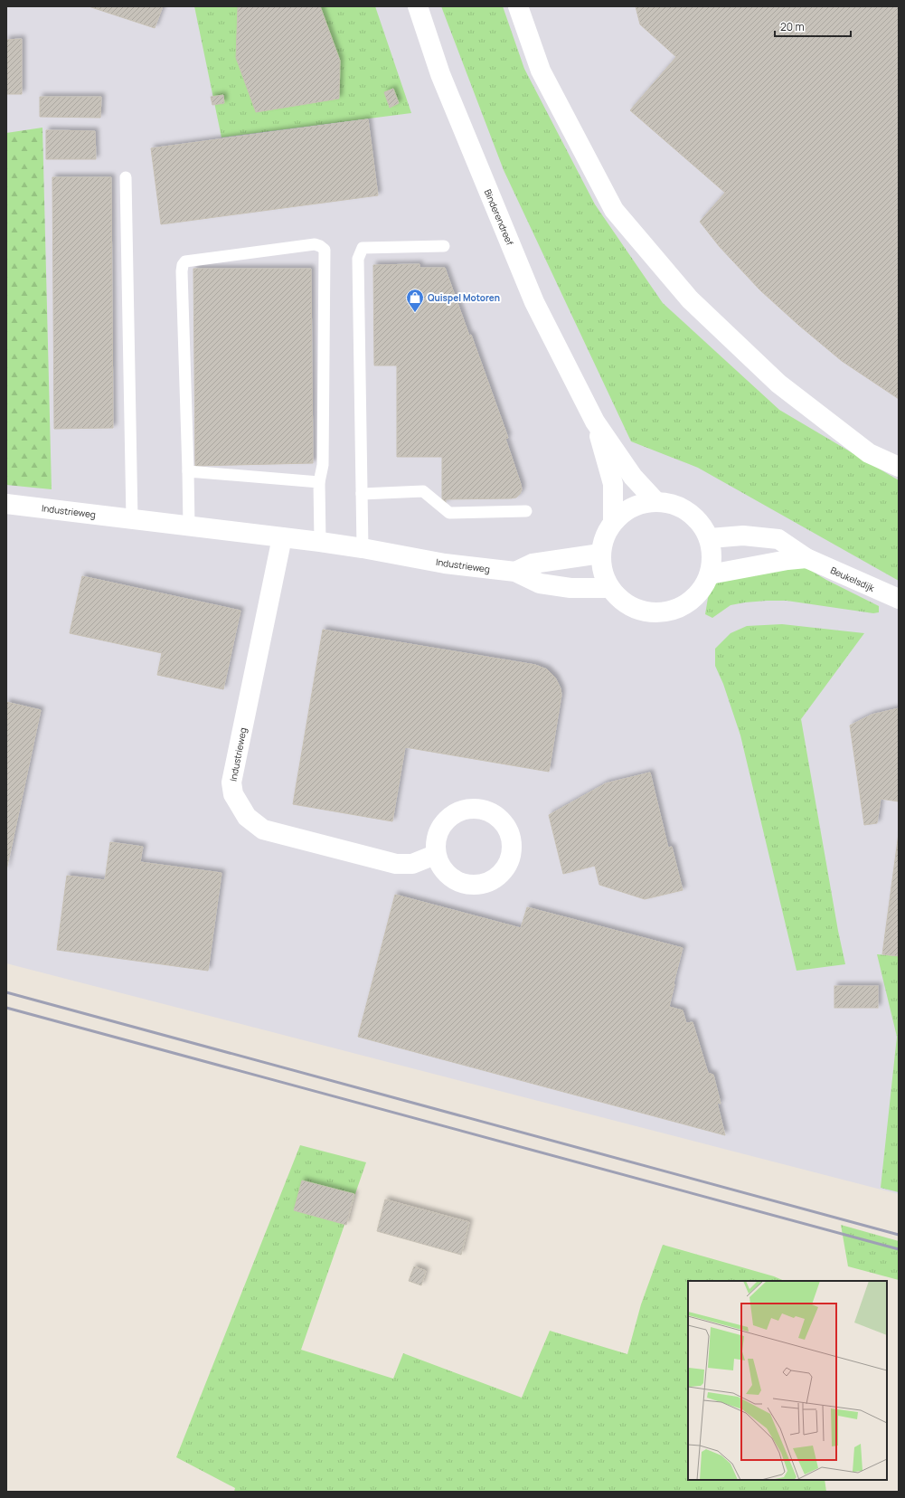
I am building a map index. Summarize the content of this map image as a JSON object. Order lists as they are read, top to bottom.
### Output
{
  "streets": {
    "street": ["Binderendreef", "Industrieweg", "Beukelsdijk"]
  },
  "crossings": [
    ["Binderendreef", "Industrieweg"],
    ["Binderendreef", "Beukelsdijk"],
    ["Industrieweg", "Beukelsdijk"]
  ],
  "places": {
    "shop": ["Quispel Motoren"]
  },
  "scale_bar": "20 m"
}
